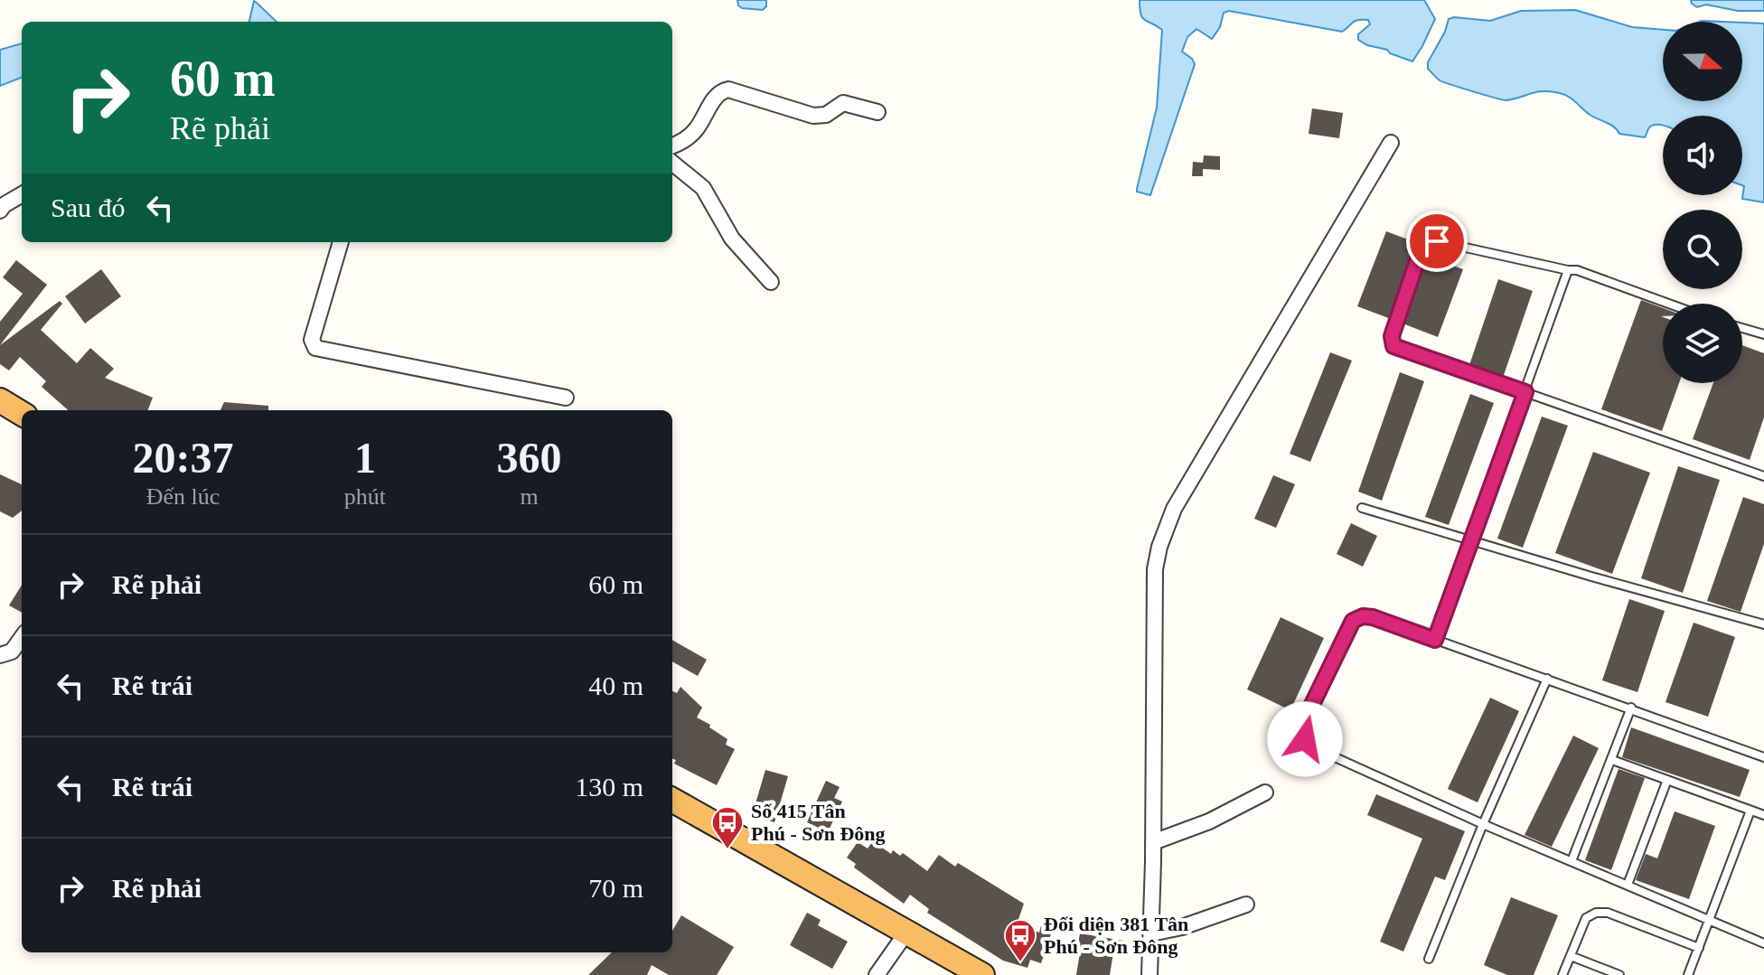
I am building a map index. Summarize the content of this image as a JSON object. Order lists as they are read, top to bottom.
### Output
{
  "places": {
    "bus stop": ["Số 415 Tân Phú - Sơn Đông", "Đối diện 381 Tân Phú - Sơn Đông"]
  },
  "north": "right",
  "page": {
    "turn": ["60 m", "Rẽ phải"],
    "then": "Sau đó",
    "eta": [
      "20:37",
      "Đến lúc",
      "1",
      "phút",
      "360",
      "m"
    ],
    "list": [
      {
        "name": "Rẽ phải",
        "value": "60 m"
      },
      {
        "name": "Rẽ trái",
        "value": "40 m"
      },
      {
        "name": "Rẽ trái",
        "value": "130 m"
      },
      {
        "name": "Rẽ phải",
        "value": "70 m"
      }
    ]
  }
}
